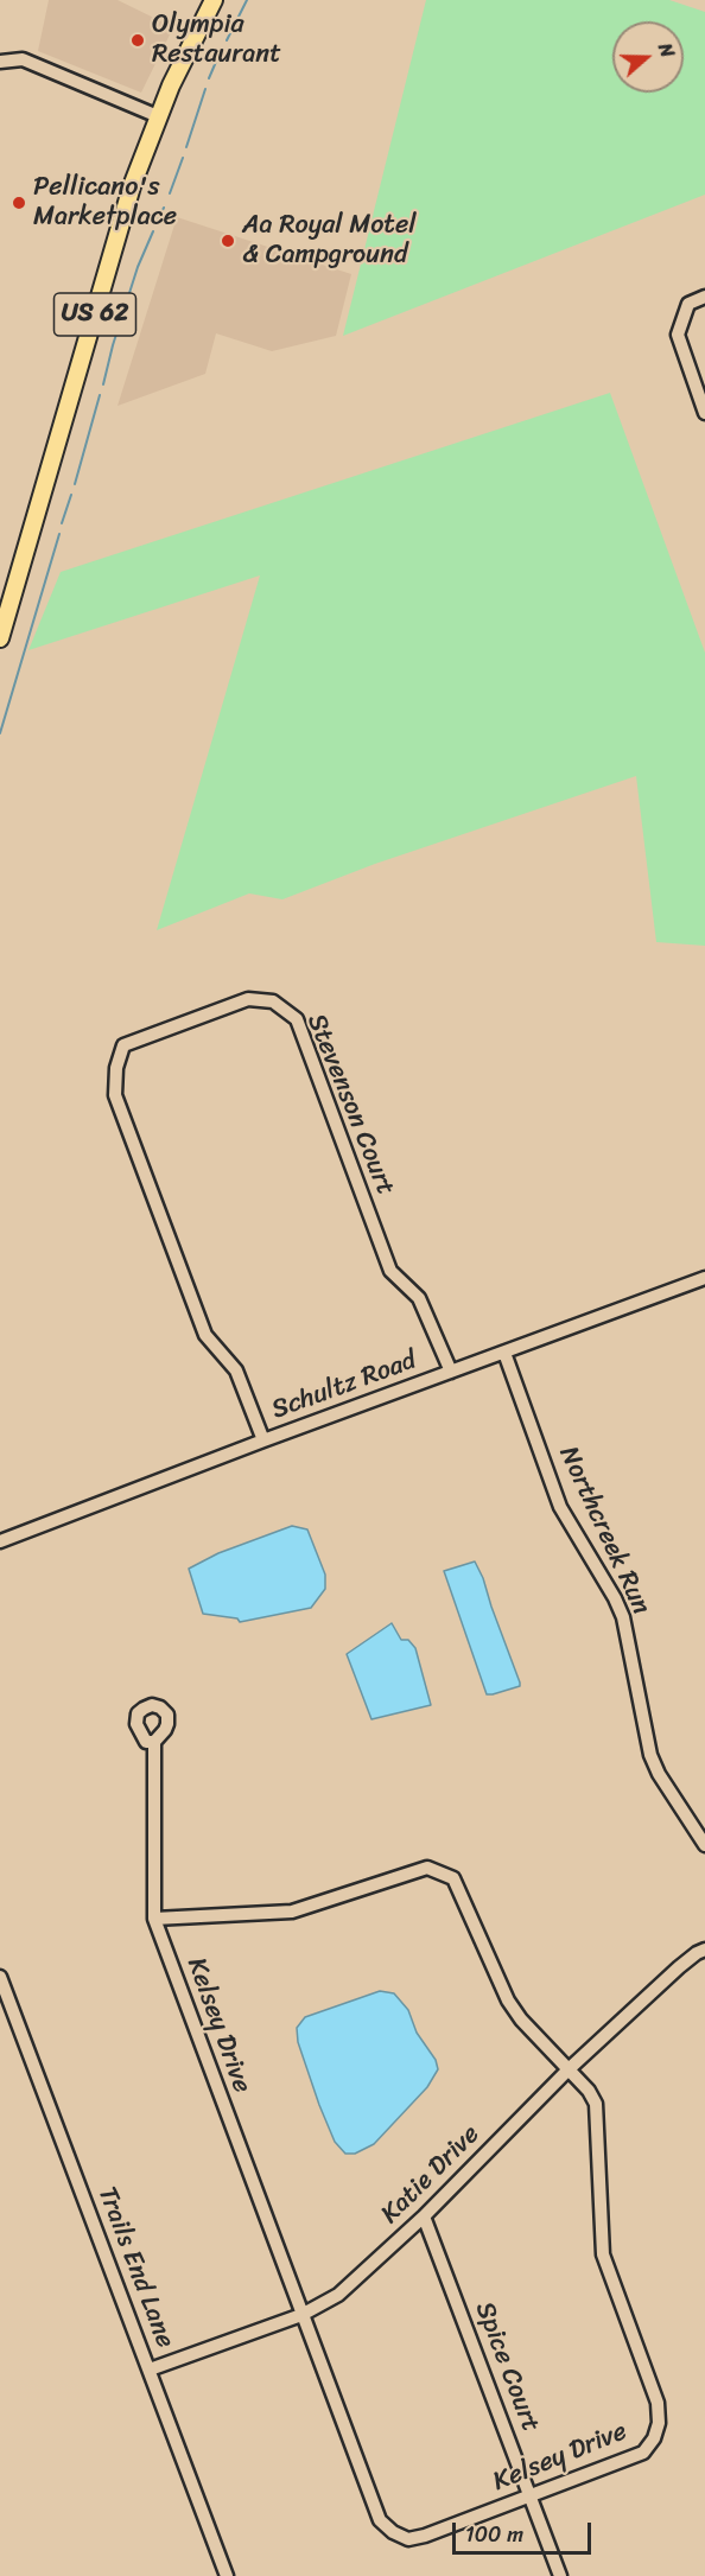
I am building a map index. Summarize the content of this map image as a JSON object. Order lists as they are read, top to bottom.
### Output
{
  "streets": {
    "main road": ["US 62"],
    "street": [
      "Stevenson Court",
      "Schultz Road",
      "Northcreek Run",
      "Kelsey Drive",
      "Katie Drive",
      "Trails End Lane",
      "Spice Court"
    ]
  },
  "crossings": [
    ["Stevenson Court", "Schultz Road"],
    ["Schultz Road", "Northcreek Run"],
    ["Kelsey Drive", "Katie Drive"],
    ["Kelsey Drive", "Spice Court"],
    ["Katie Drive", "Trails End Lane"],
    ["Katie Drive", "Spice Court"]
  ],
  "places": ["Olympia Restaurant", "Pellicano's Marketplace", "Aa Royal Motel & Campground"],
  "scale_bar": "100 m",
  "north": "right"
}
